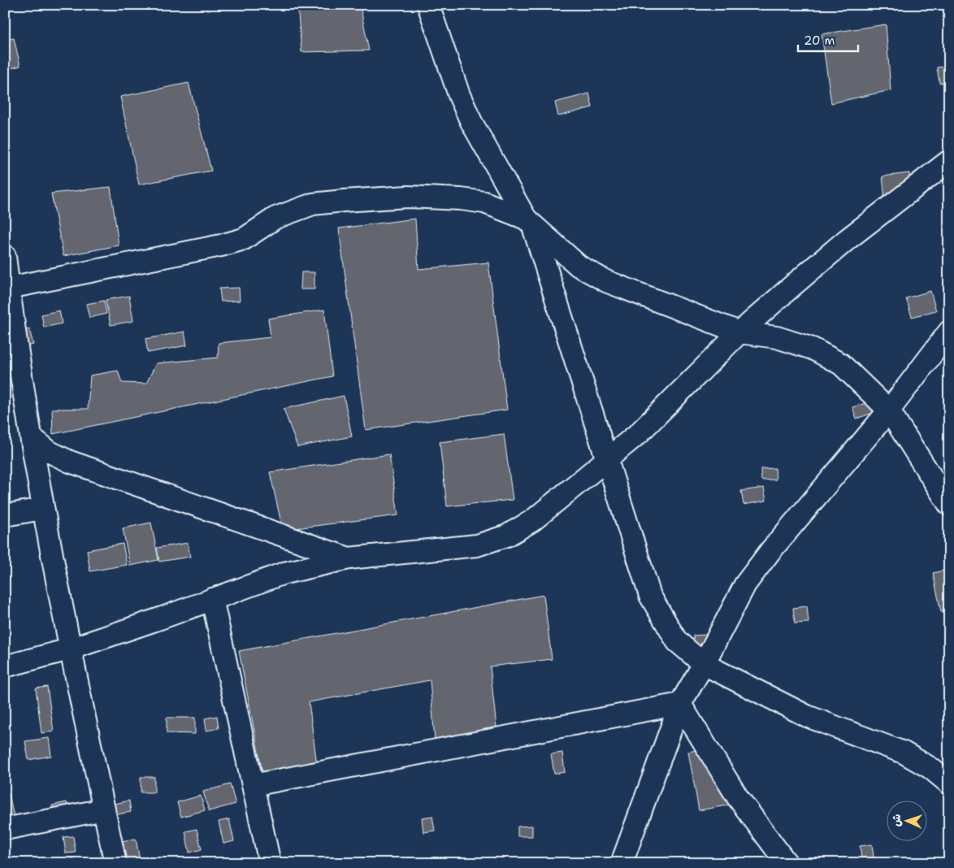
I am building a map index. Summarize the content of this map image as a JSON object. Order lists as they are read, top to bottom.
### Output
{
  "scale_bar": "20 m",
  "north": "left"
}
